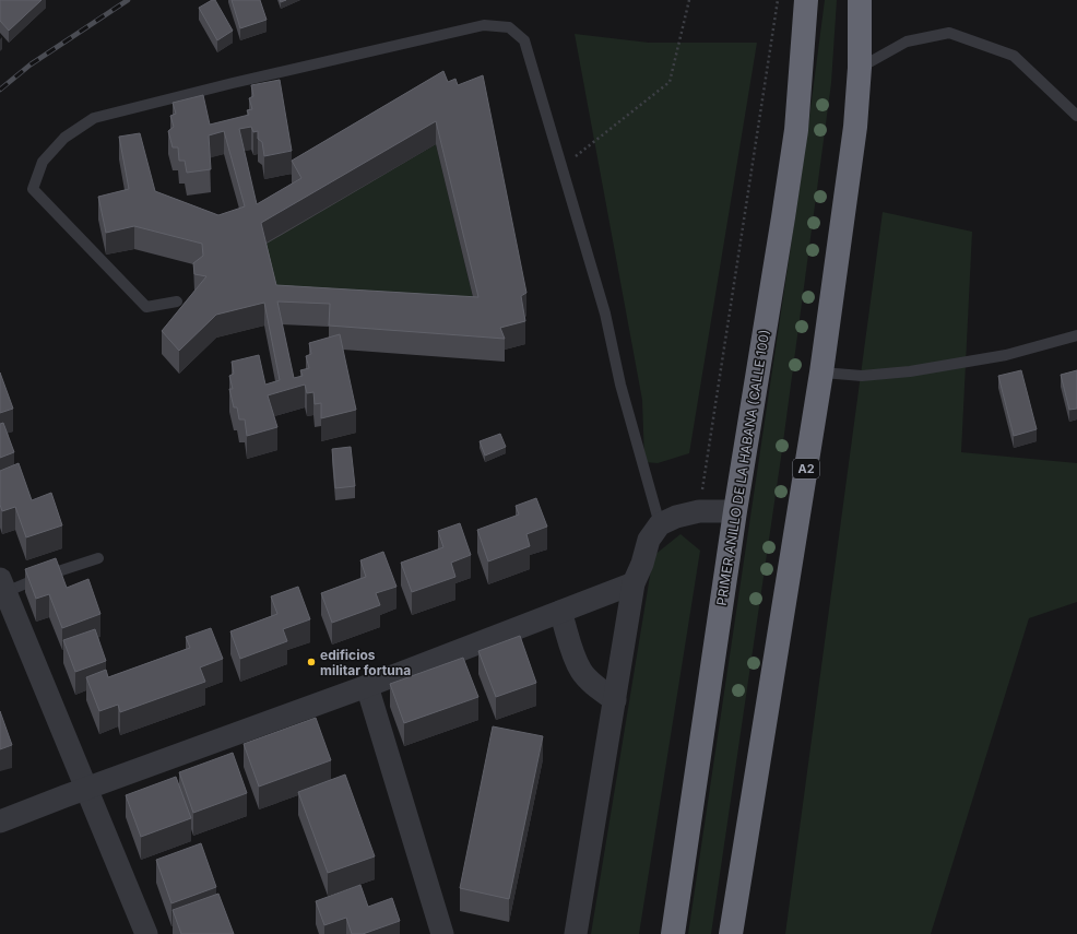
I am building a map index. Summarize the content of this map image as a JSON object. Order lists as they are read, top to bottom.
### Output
{
  "streets": {
    "highway": ["PRIMER ANILLO DE LA HABANA (CALLE 100)", "A2"]
  },
  "places": ["edificios militar fortuna"]
}
